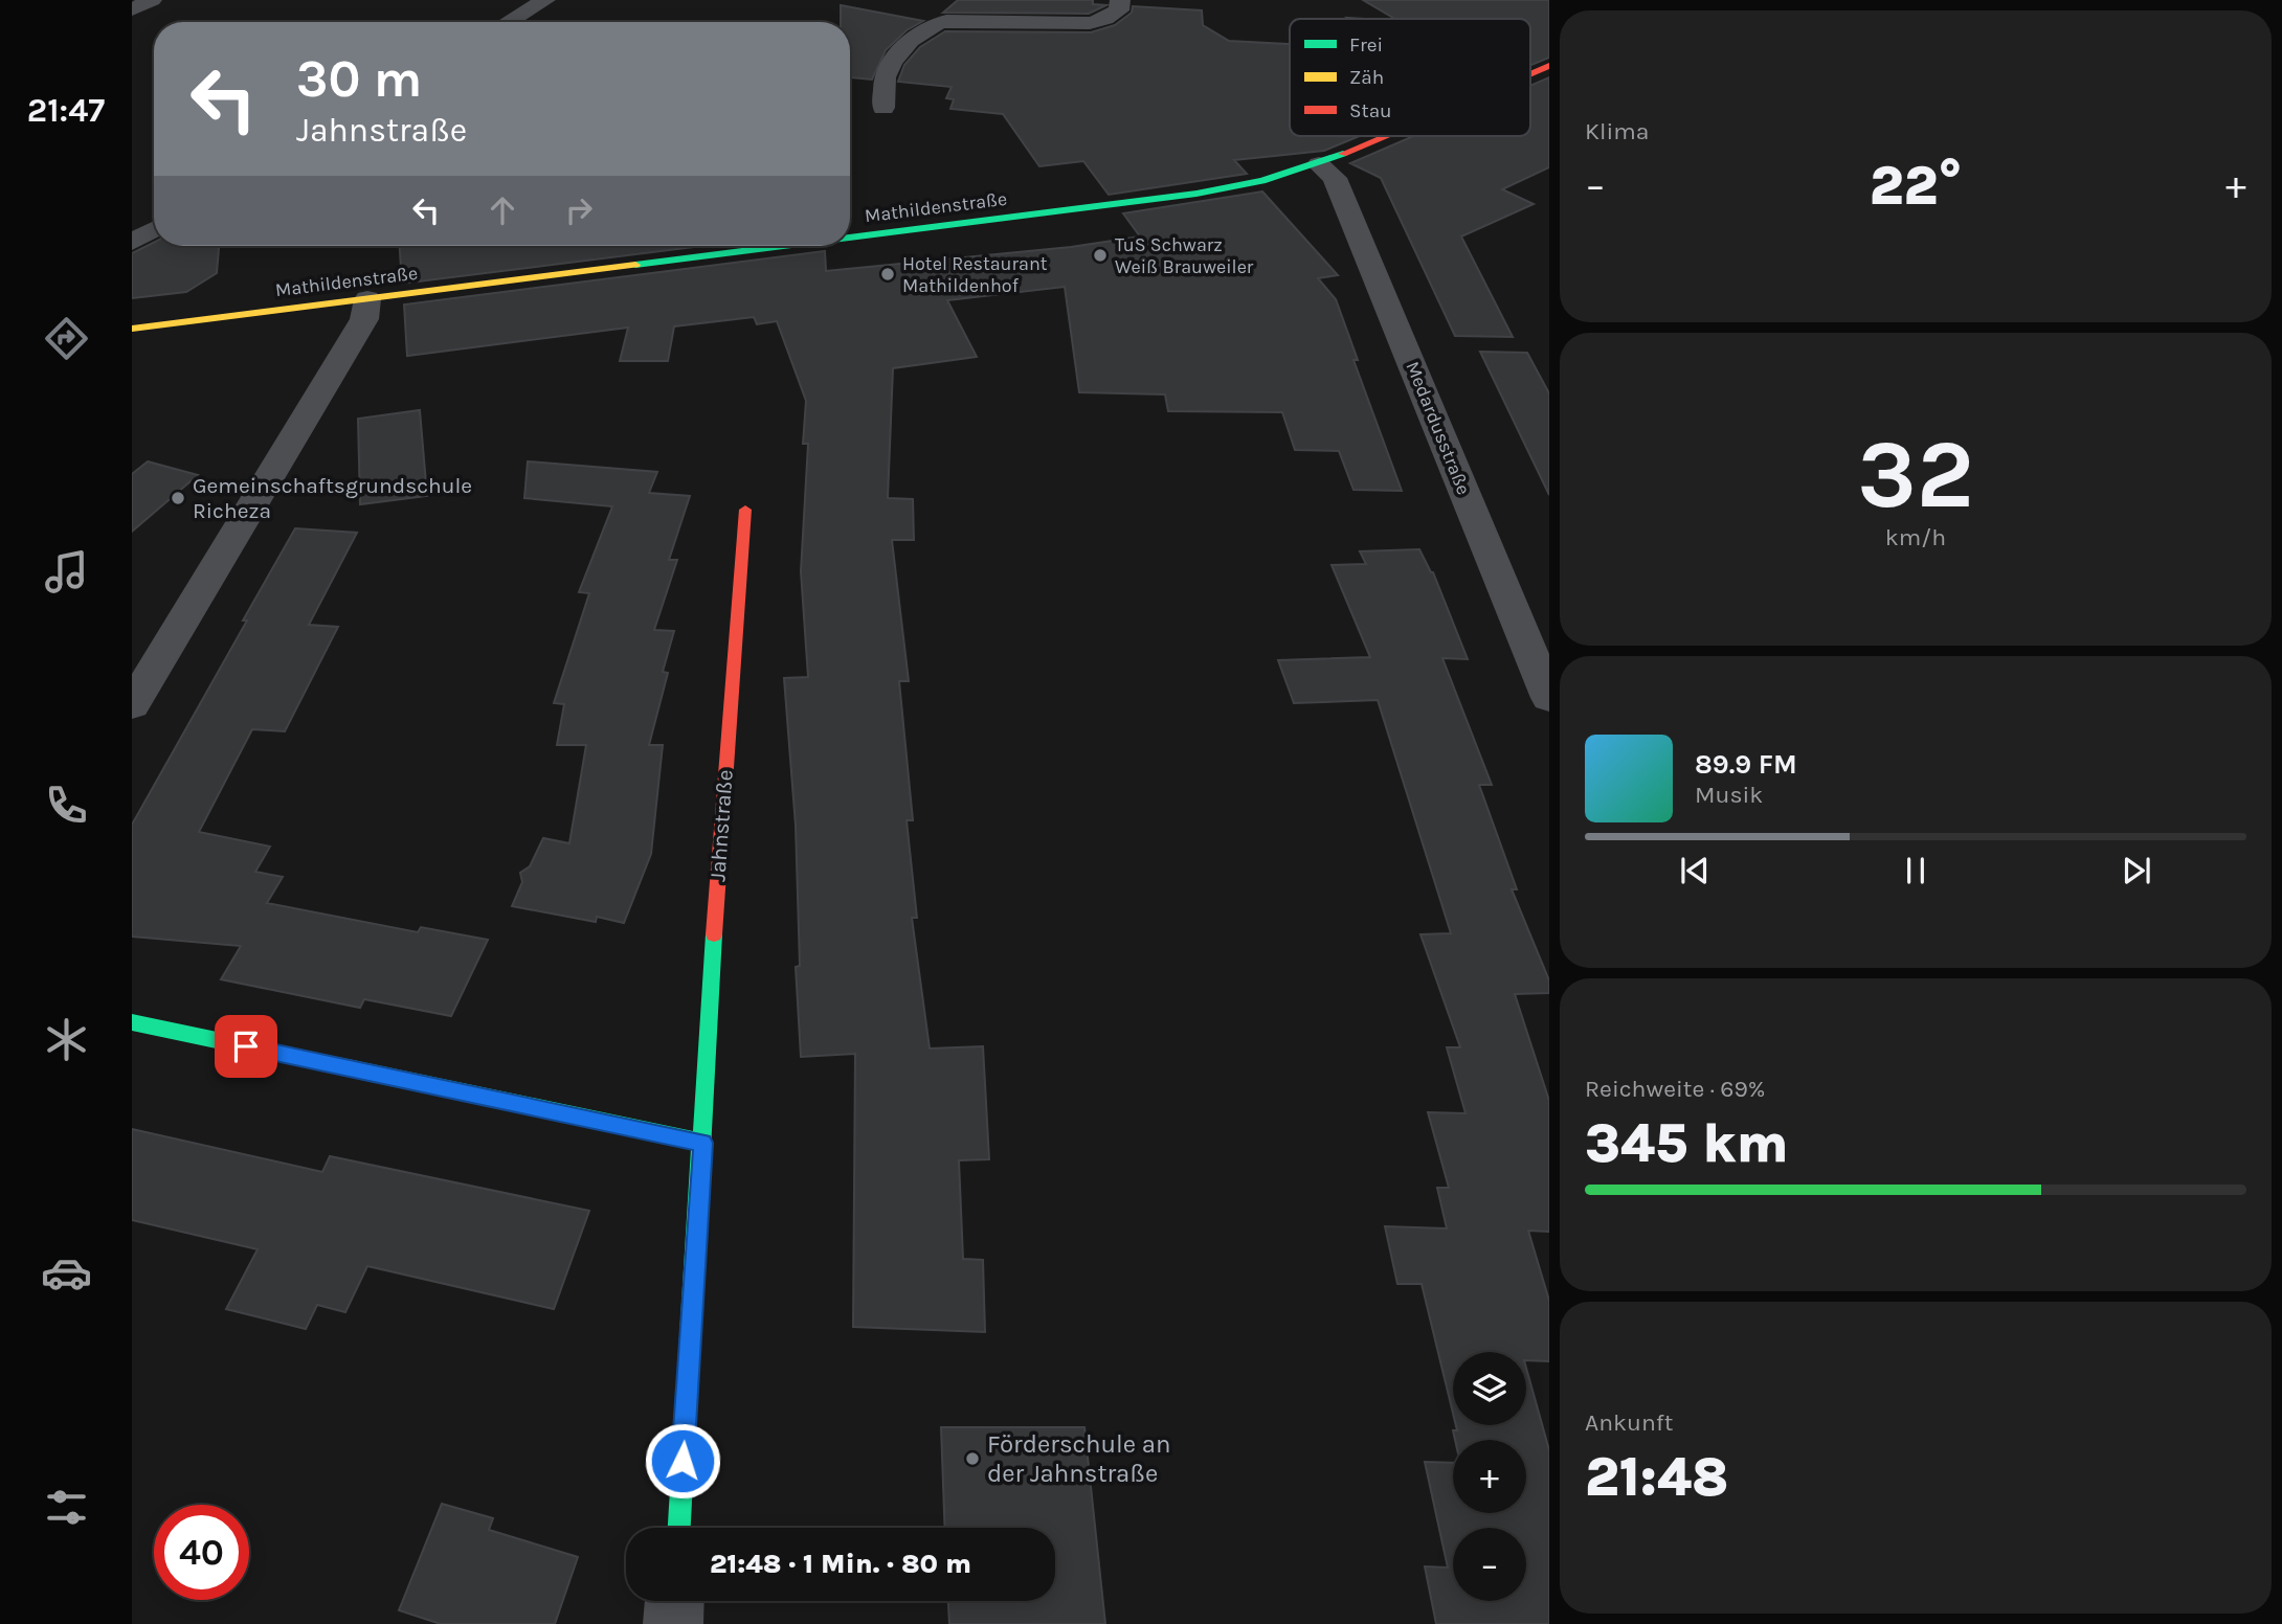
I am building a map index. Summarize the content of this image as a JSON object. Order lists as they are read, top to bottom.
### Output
{
  "streets": {
    "street": ["Mathildenstraße", "Medardusstraße", "Jahnstraße"]
  },
  "crossings": [
    ["Mathildenstraße", "Medardusstraße"]
  ],
  "places": [
    "TuS Schwarz Weiß Brauweiler",
    "Hotel Restaurant Mathildenhof",
    "Gemeinschaftsgrundschule Richeza",
    "Förderschule an der Jahnstraße"
  ],
  "legend": ["Frei", "Zäh", "Stau"],
  "page": {
    "tabs": "21:47",
    "tile": [
      "Klima",
      ["32", "km/h"],
      ["Reichweite · 69%", "345 km"],
      ["Ankunft", "21:48"]
    ],
    "turn": ["30 m", "Jahnstraße"],
    "heat": ["−", "22°", "+"],
    "song": ["89.9 FM", "Musik"],
    "map_buttons": ["+", "−"],
    "limit": "40",
    "trip": "21:48 · 1 Min. · 80 m"
  }
}
